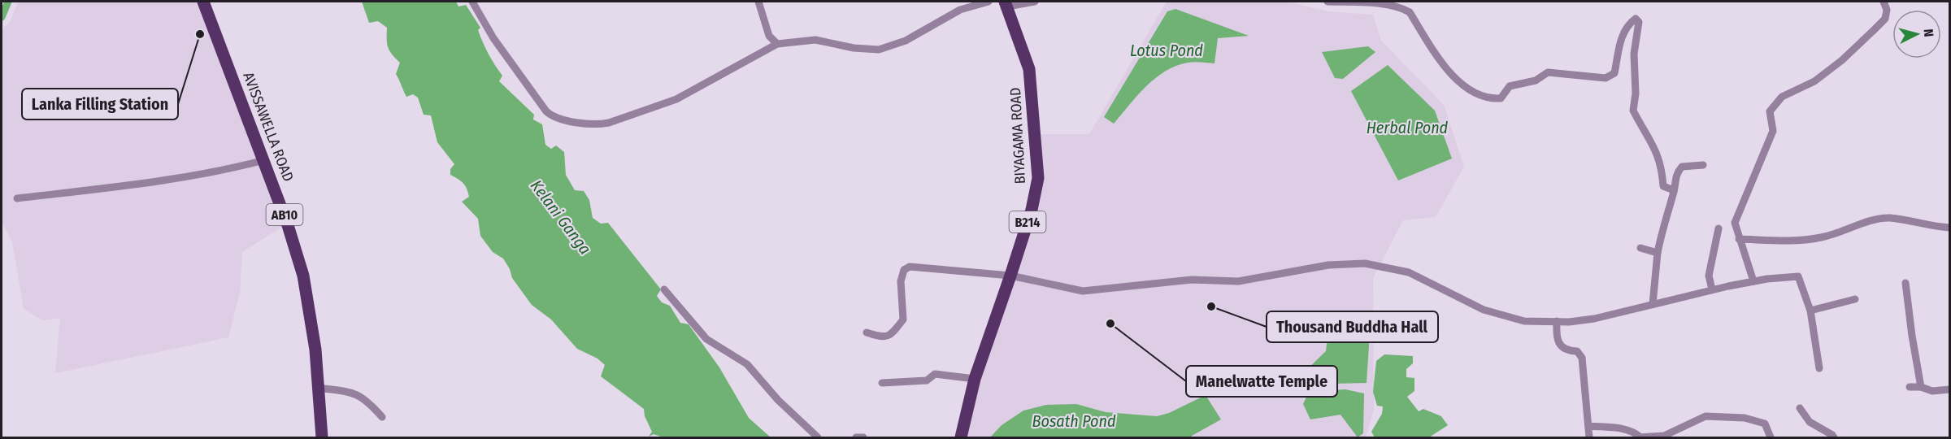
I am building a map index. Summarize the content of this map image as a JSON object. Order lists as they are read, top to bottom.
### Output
{
  "streets": {
    "main road": [
      "AVISSAWELLA ROAD",
      "BIYAGAMA ROAD",
      "AB10",
      "B214"
    ]
  },
  "water": [
    "Lotus Pond",
    "Herbal Pond",
    "Kelani Ganga",
    "Bosath Pond"
  ],
  "places": ["Lanka Filling Station", "Thousand Buddha Hall", "Manelwatte Temple"],
  "north": "right"
}
